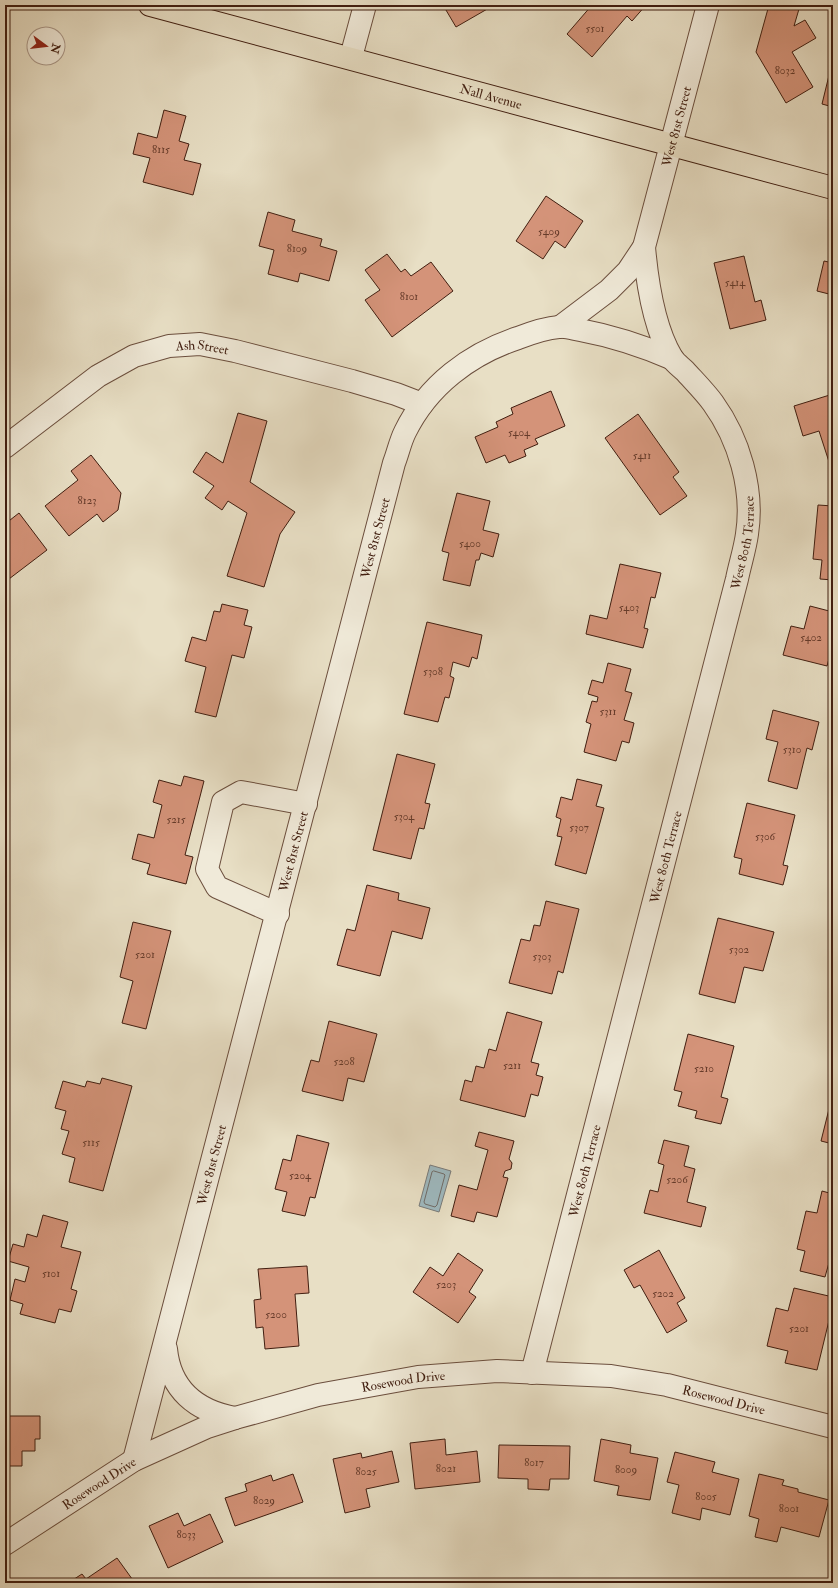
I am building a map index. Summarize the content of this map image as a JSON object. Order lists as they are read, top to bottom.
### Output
{
  "streets": {
    "main road": ["Nall Avenue"],
    "street": [
      "West 81st Street",
      "Ash Street",
      "West 80th Terrace",
      "Rosewood Drive"
    ]
  },
  "crossings": [
    ["Nall Avenue", "West 81st Street"],
    ["West 81st Street", "Ash Street"],
    ["West 81st Street", "West 80th Terrace"],
    ["West 81st Street", "Rosewood Drive"],
    ["West 80th Terrace", "Rosewood Drive"]
  ],
  "house_numbers": [
    "5501",
    "8032",
    "8115",
    "5409",
    "8109",
    "5414",
    "8101",
    "5404",
    "5411",
    "8123",
    "5400",
    "5403",
    "5402",
    "5308",
    "5311",
    "5310",
    "5304",
    "5215",
    "5307",
    "5306",
    "5302",
    "5201",
    "5303",
    "5208",
    "5211",
    "5210",
    "5115",
    "5204",
    "5206",
    "5101",
    "5203",
    "5202",
    "5200",
    "5201",
    "8017",
    "8021",
    "8009",
    "8025",
    "8005",
    "8029",
    "8001",
    "8033"
  ],
  "north": "right"
}
